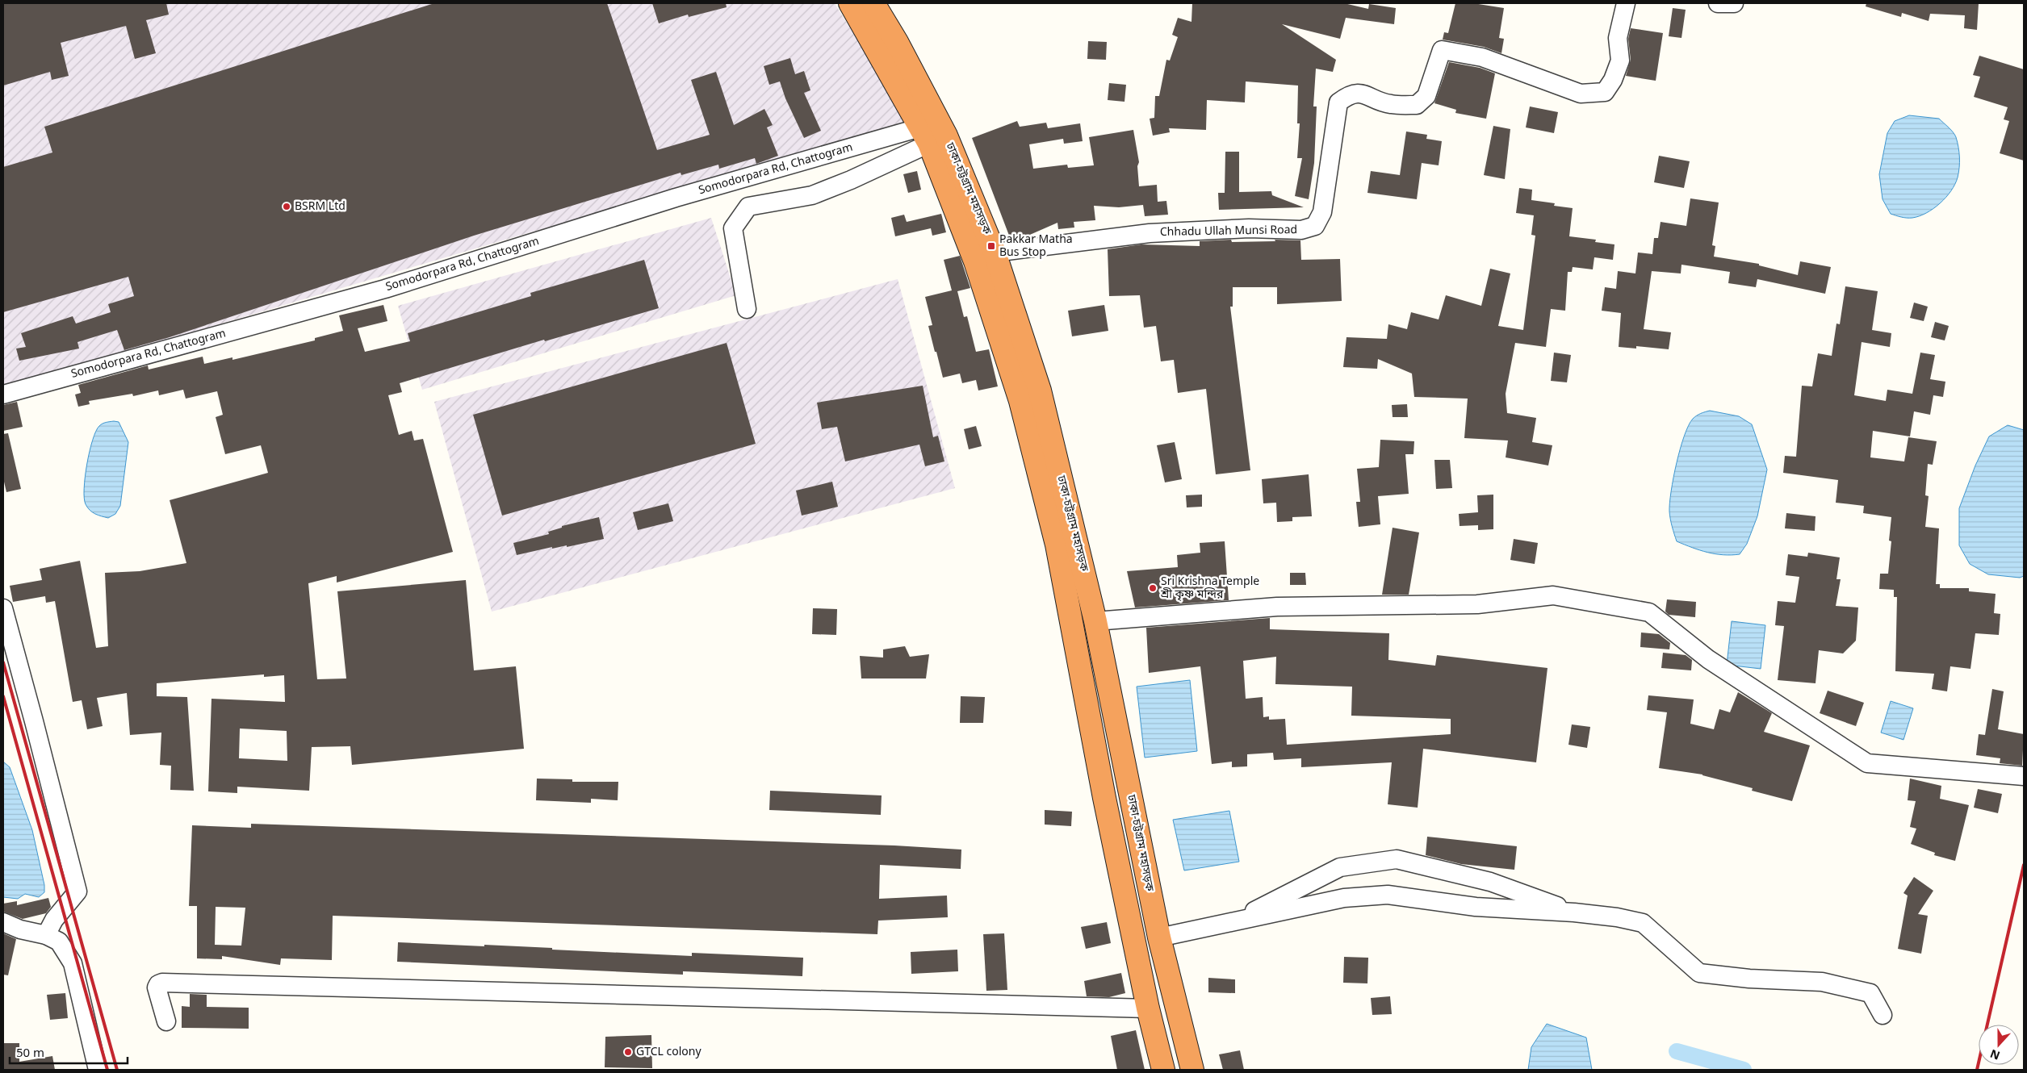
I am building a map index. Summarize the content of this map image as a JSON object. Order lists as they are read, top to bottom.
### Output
{
  "streets": {
    "highway": ["ঢাকা-চট্টগ্রাম মহাসড়ক"],
    "street": ["Somodorpara Rd, Chattogram", "Chhadu Ullah Munsi Road"]
  },
  "crossings": [
    ["Somodorpara Rd, Chattogram", "ঢাকা-চট্টগ্রাম মহাসড়ক"],
    ["ঢাকা-চট্টগ্রাম মহাসড়ক", "Chhadu Ullah Munsi Road"]
  ],
  "places": {
    "other": ["BSRM Ltd", "Sri Krishna Temple শ্রী কৃষ্ণ মন্দির", "GTCL colony"],
    "transit": ["Pakkar Matha Bus Stop"]
  },
  "scale_bar": "50 m",
  "north": "bottom"
}
